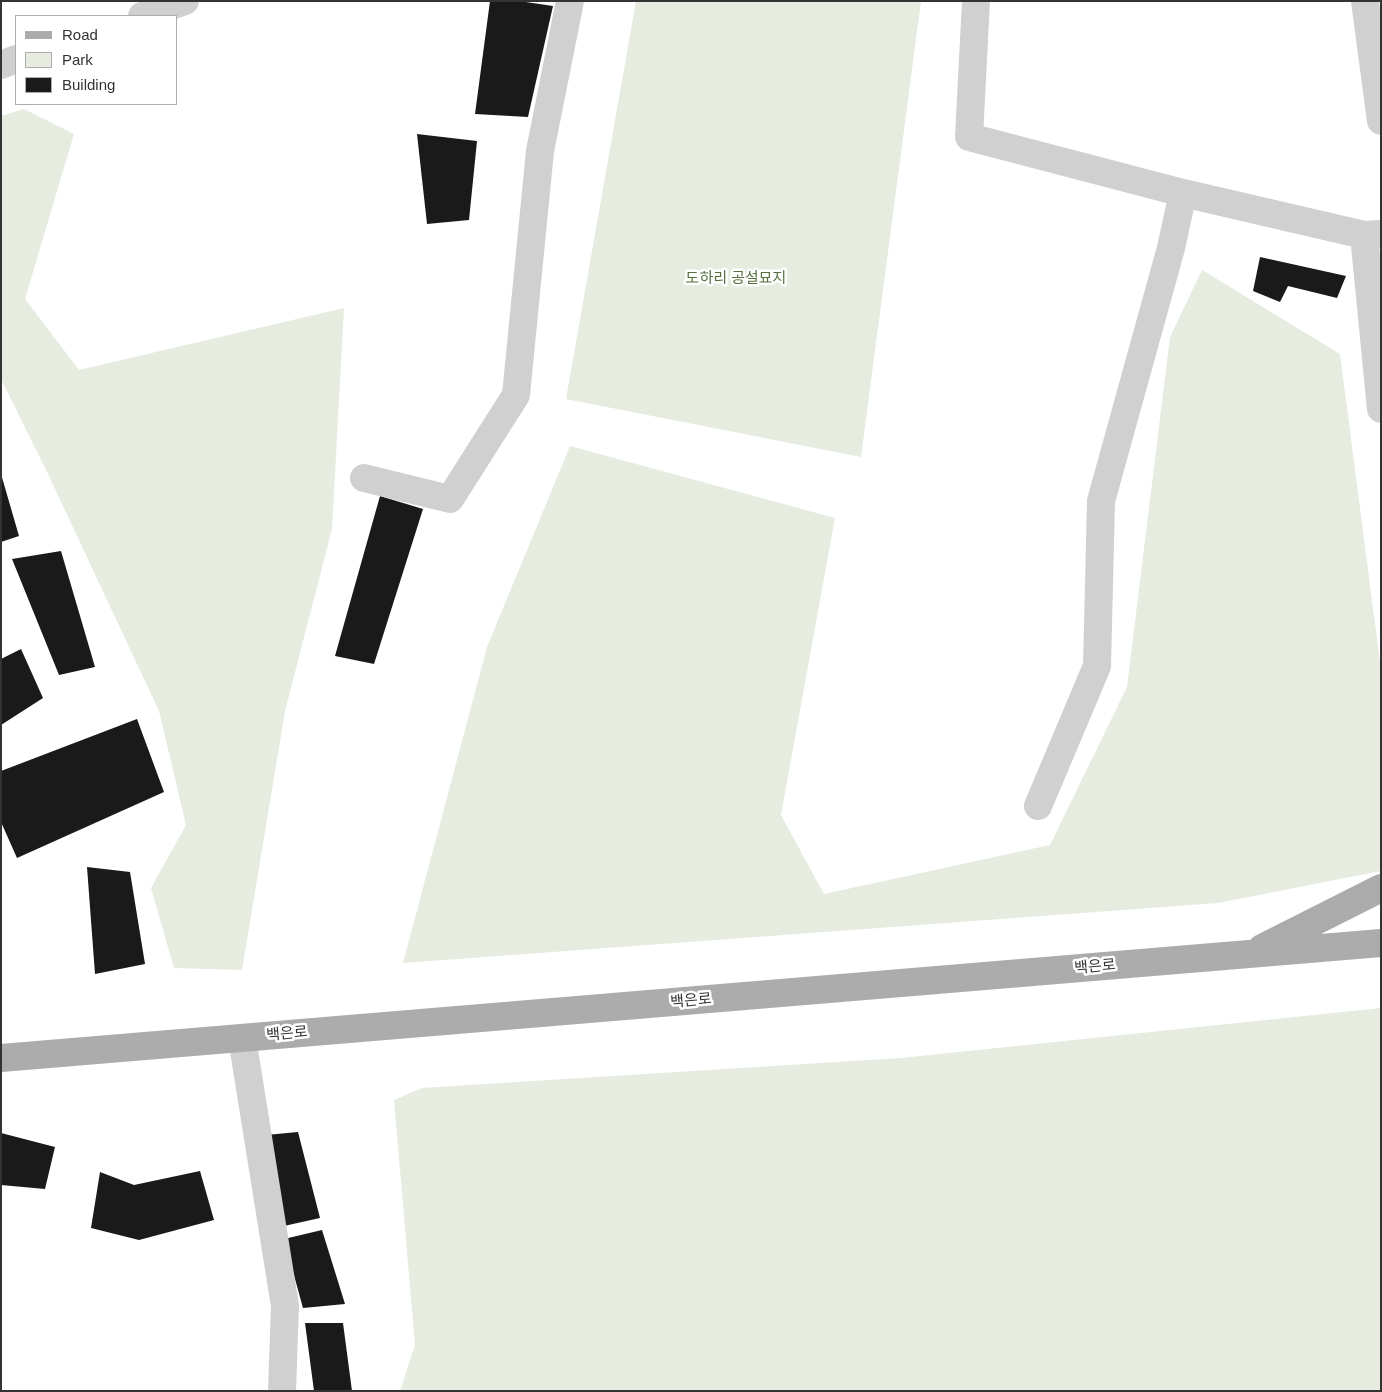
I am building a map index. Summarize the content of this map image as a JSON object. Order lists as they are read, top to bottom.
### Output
{
  "streets": {
    "main road": ["백은로"]
  },
  "parks": ["도하리 공설묘지"],
  "legend": ["Road", "Park", "Building"]
}
